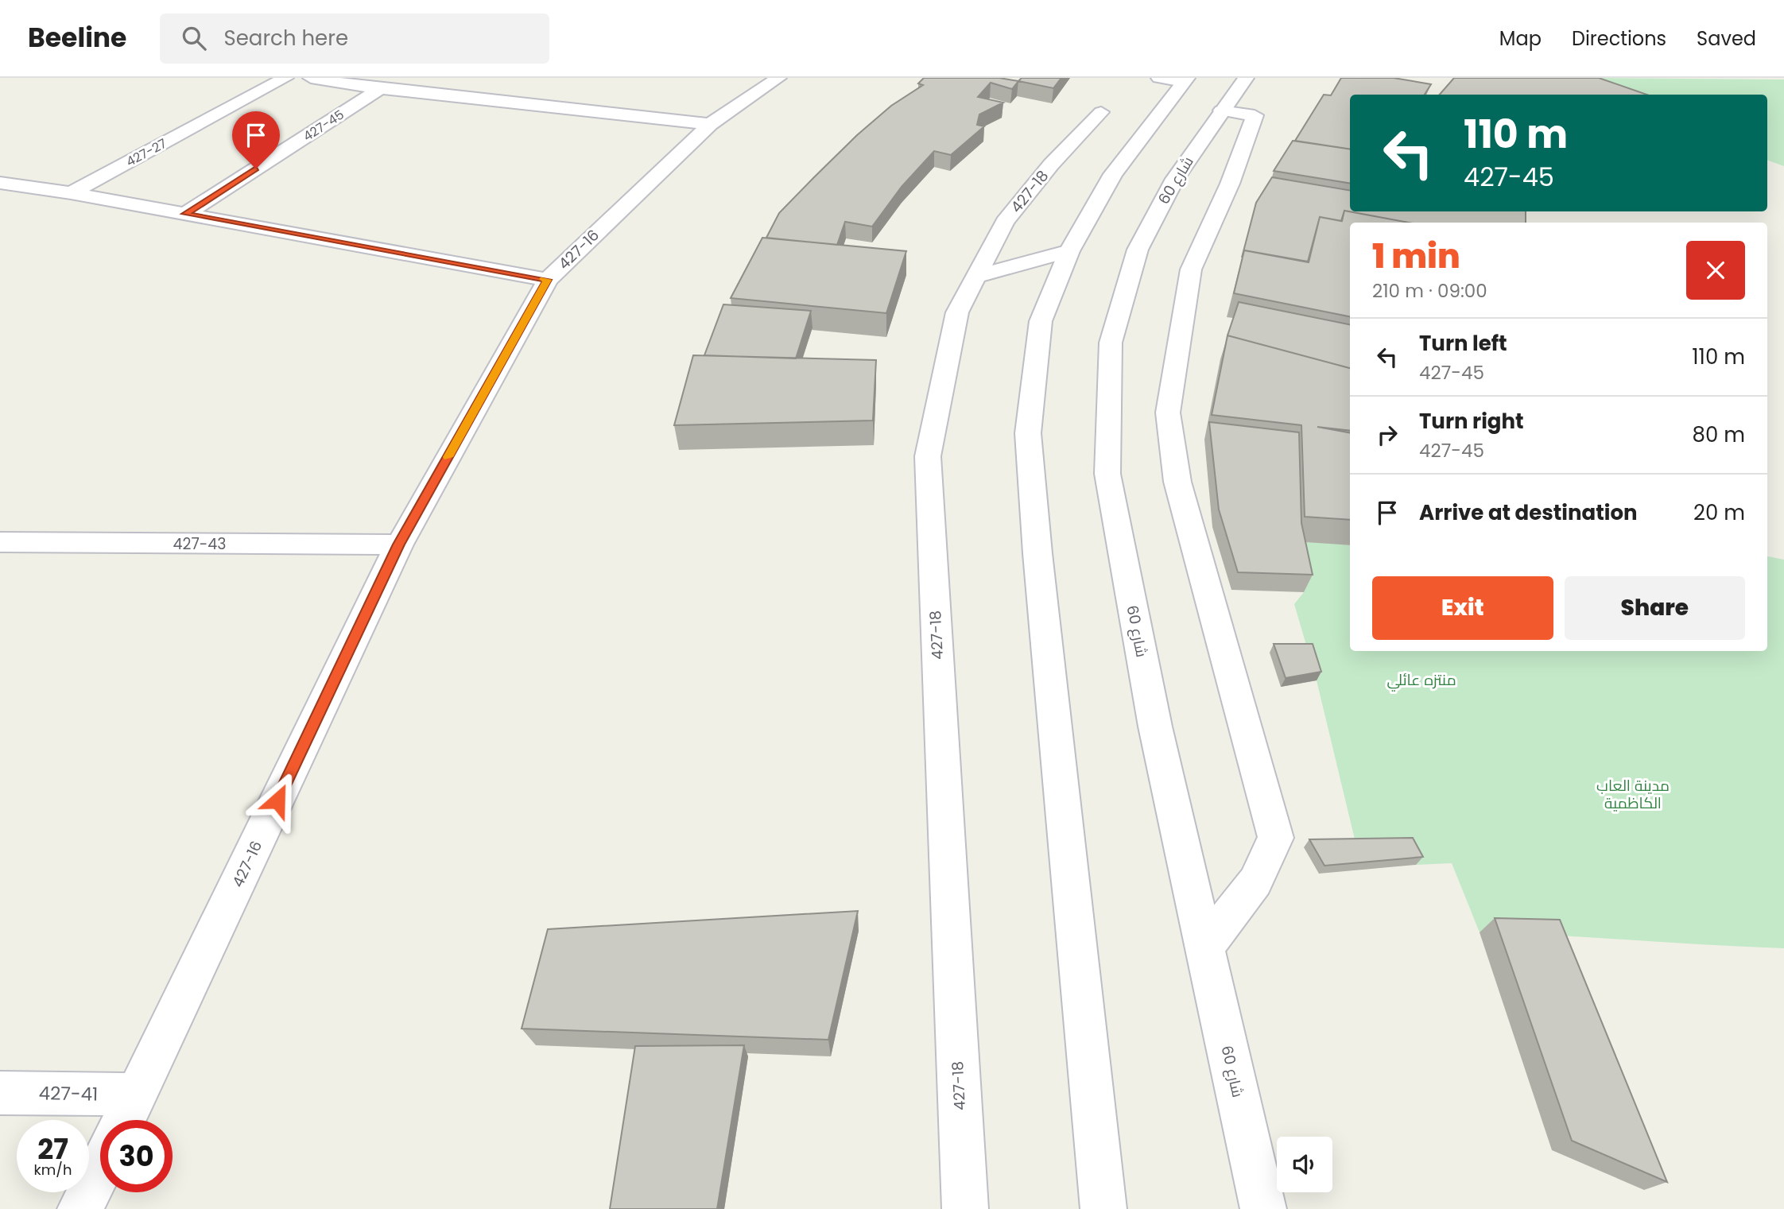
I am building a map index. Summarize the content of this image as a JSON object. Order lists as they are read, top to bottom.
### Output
{
  "streets": {
    "street": [
      "427-45",
      "427-27",
      "شارع 60",
      "427-18",
      "427-16",
      "427-43",
      "427-41"
    ]
  },
  "crossings": [
    ["427-16", "427-43"],
    ["427-16", "427-41"]
  ],
  "parks": ["منتزه عائلي", "مدينة العاب الكاظمية"],
  "page": {
    "header": "Beeline",
    "search": "Search here",
    "nav": ["Map", "Directions", "Saved"],
    "turn": ["110 m", "427-45"],
    "heading": ["1 min", "210 m · 09:00"],
    "list": [
      {
        "name": "Turn left",
        "note": "427-45",
        "value": "110 m"
      },
      {
        "name": "Turn right",
        "note": "427-45",
        "value": "80 m"
      },
      {
        "name": "Arrive at destination",
        "value": "20 m"
      }
    ],
    "buttons": ["Exit", "Share"],
    "speed": "27 km/h",
    "limit": "30"
  }
}
